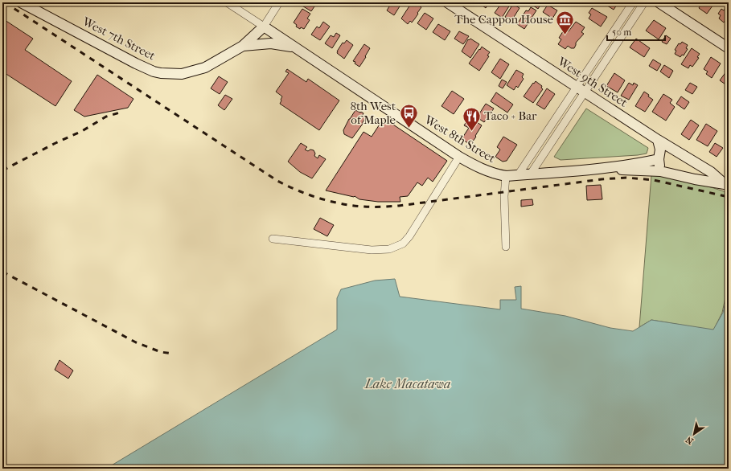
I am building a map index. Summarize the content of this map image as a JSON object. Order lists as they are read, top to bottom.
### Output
{
  "streets": {
    "street": ["West 7th Street", "West 9th Street", "West 8th Street"]
  },
  "crossings": [
    ["West 7th Street", "West 8th Street"],
    ["West 9th Street", "West 8th Street"]
  ],
  "water": ["Lake Macatawa"],
  "places": {
    "museum": ["The Cappon House"],
    "bus stop": ["8th West of Maple"],
    "restaurant": ["Taco + Bar"]
  },
  "scale_bar": "50 m",
  "north": "bottom left"
}
